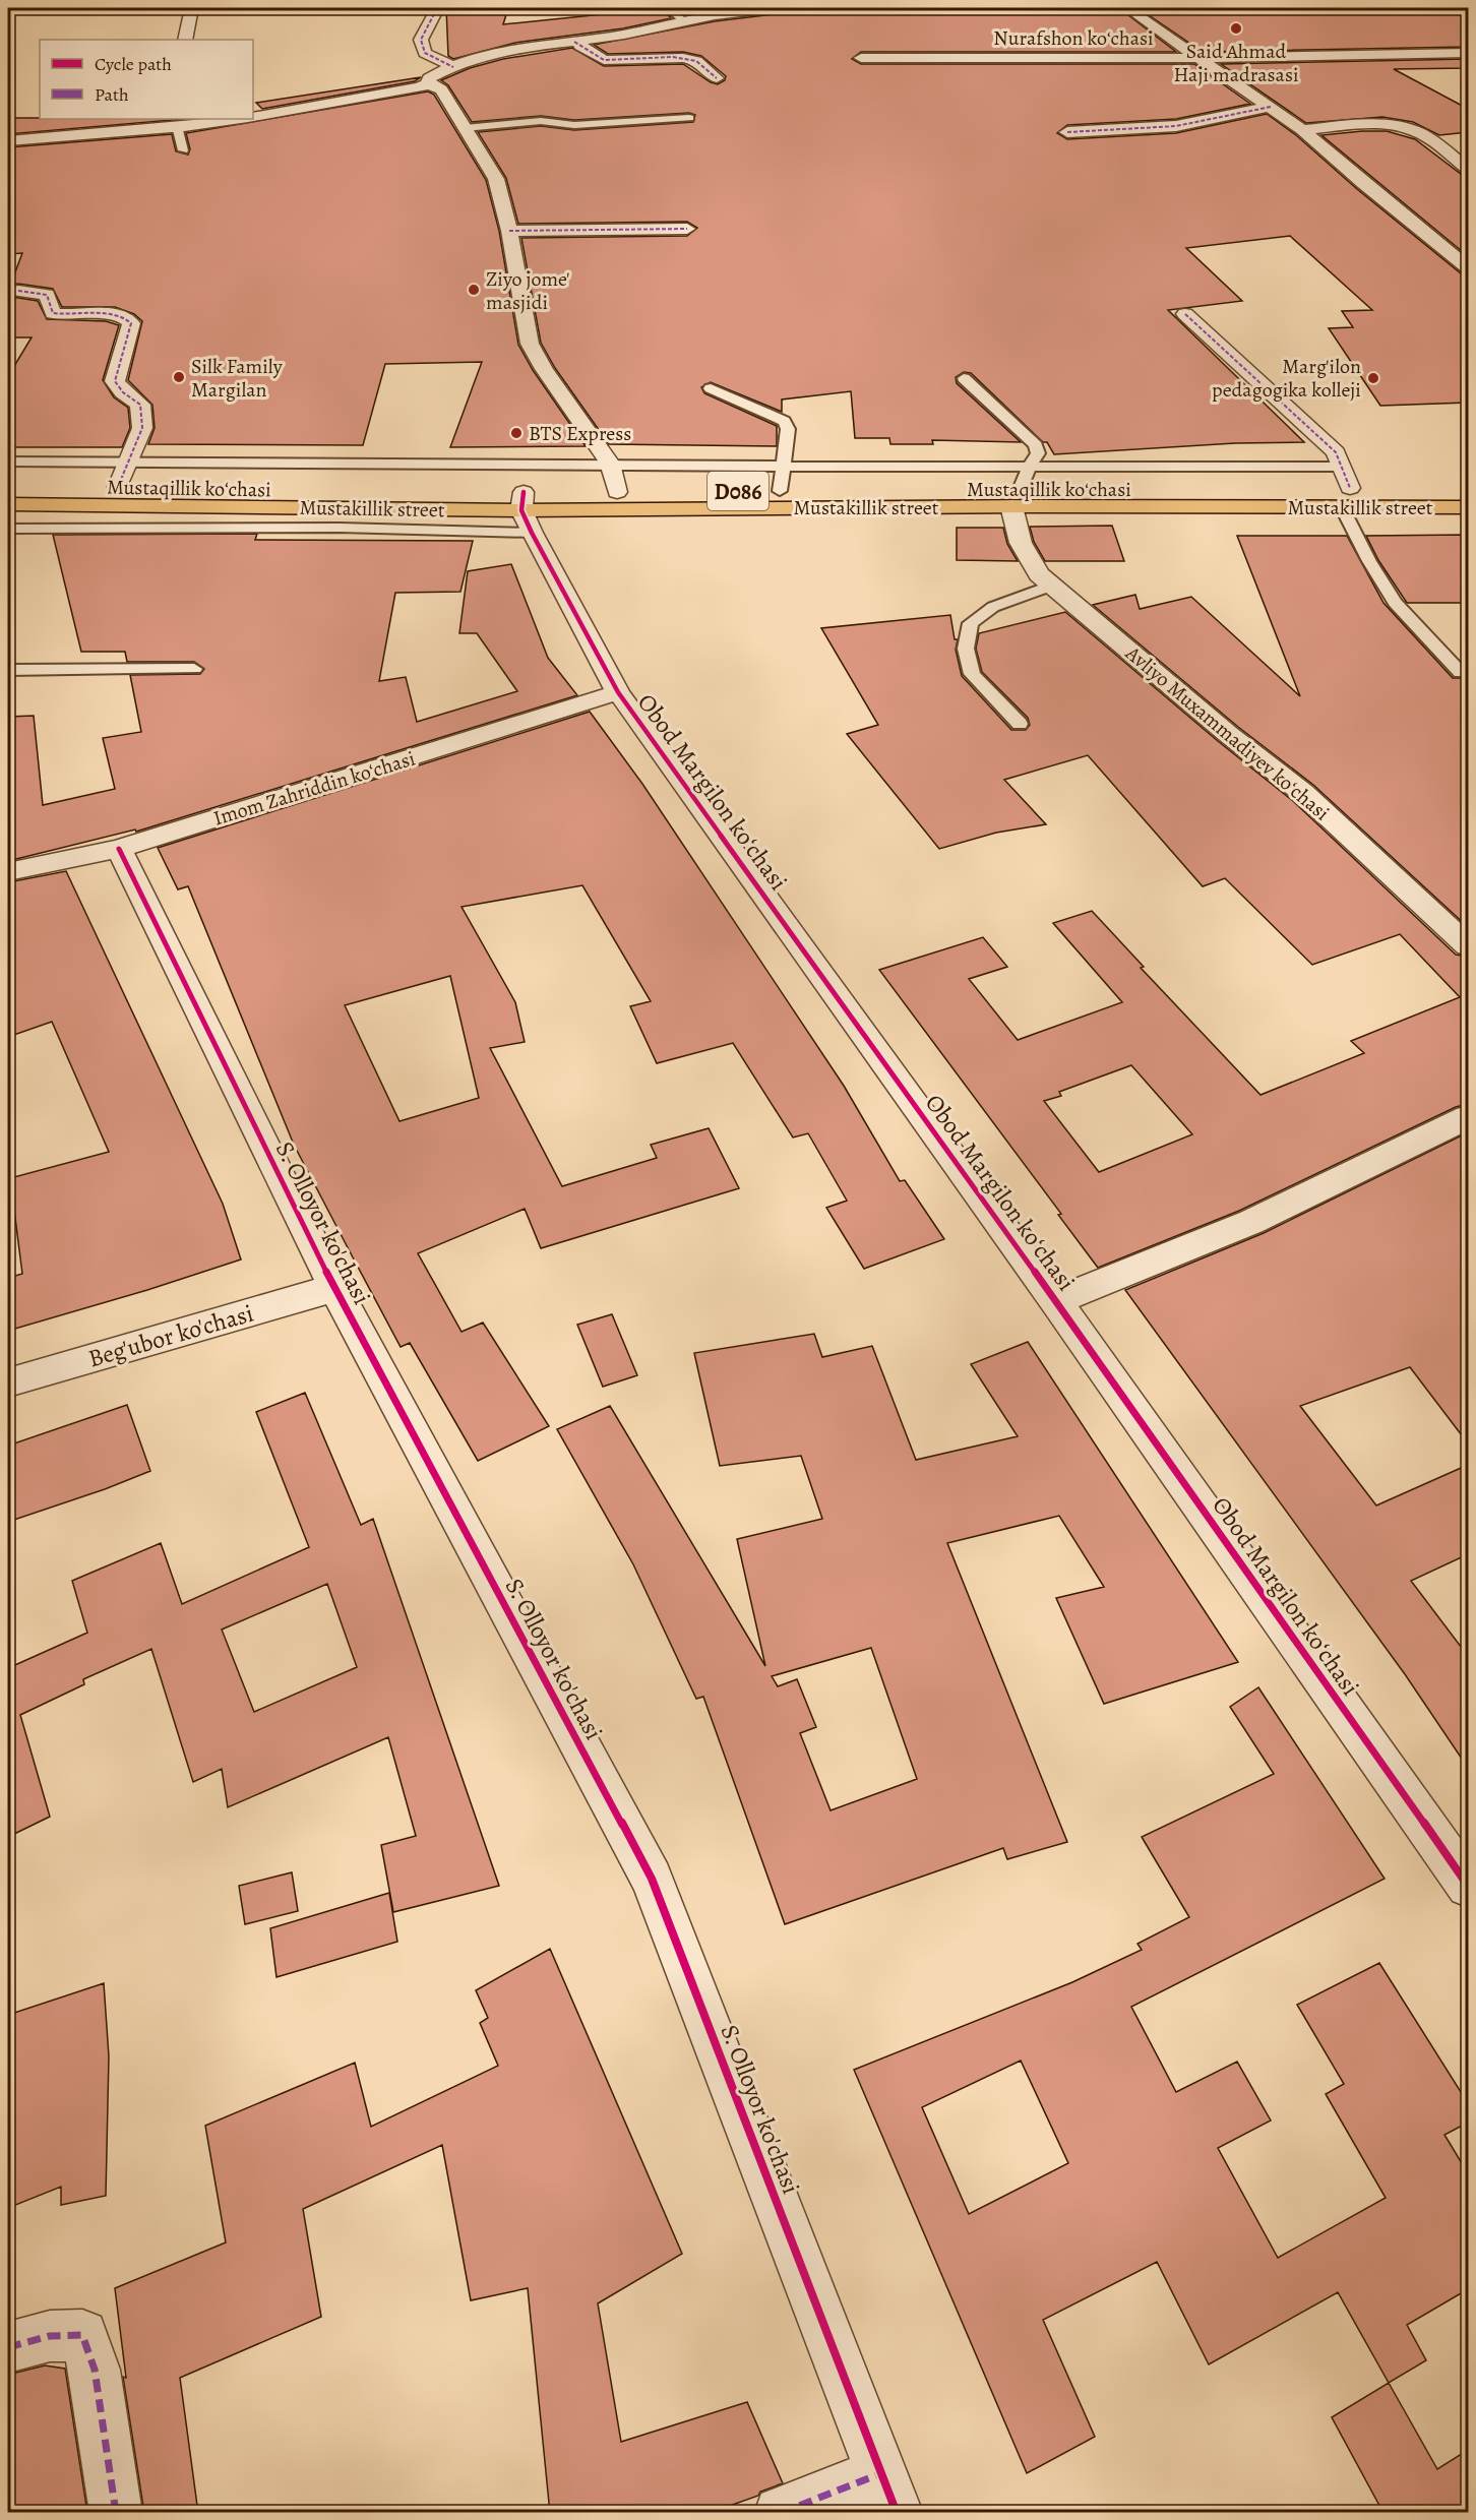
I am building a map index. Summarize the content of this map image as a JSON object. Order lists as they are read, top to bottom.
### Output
{
  "streets": {
    "main road": ["Mustaqillik koʻchasi", "D086", "Mustakillik street"],
    "street": [
      "Nurafshon koʻchasi",
      "Avliyo Muxammadiyev koʻchasi",
      "Imom Zahriddin koʻchasi",
      "Obod Margilon koʻchasi",
      "S. Olloyor ko'chasi",
      "Beg'ubor ko'chasi"
    ]
  },
  "crossings": [
    ["Mustaqillik koʻchasi", "Mustakillik street"],
    ["Mustaqillik koʻchasi", "Avliyo Muxammadiyev koʻchasi"],
    ["Mustaqillik koʻchasi", "Obod Margilon koʻchasi"],
    ["D086", "Mustakillik street"],
    ["Mustakillik street", "Avliyo Muxammadiyev koʻchasi"],
    ["Mustakillik street", "Obod Margilon koʻchasi"],
    ["Imom Zahriddin koʻchasi", "Obod Margilon koʻchasi"],
    ["Imom Zahriddin koʻchasi", "S. Olloyor ko'chasi"],
    ["S. Olloyor ko'chasi", "Beg'ubor ko'chasi"]
  ],
  "places": [
    "Said Ahmad Haji madrasasi",
    "Ziyo jome' masjidi",
    "Silk Family Margilan",
    "Marg'ilon pedagogika kolleji",
    "BTS Express"
  ],
  "legend": ["Cycle path", "Path"]
}
